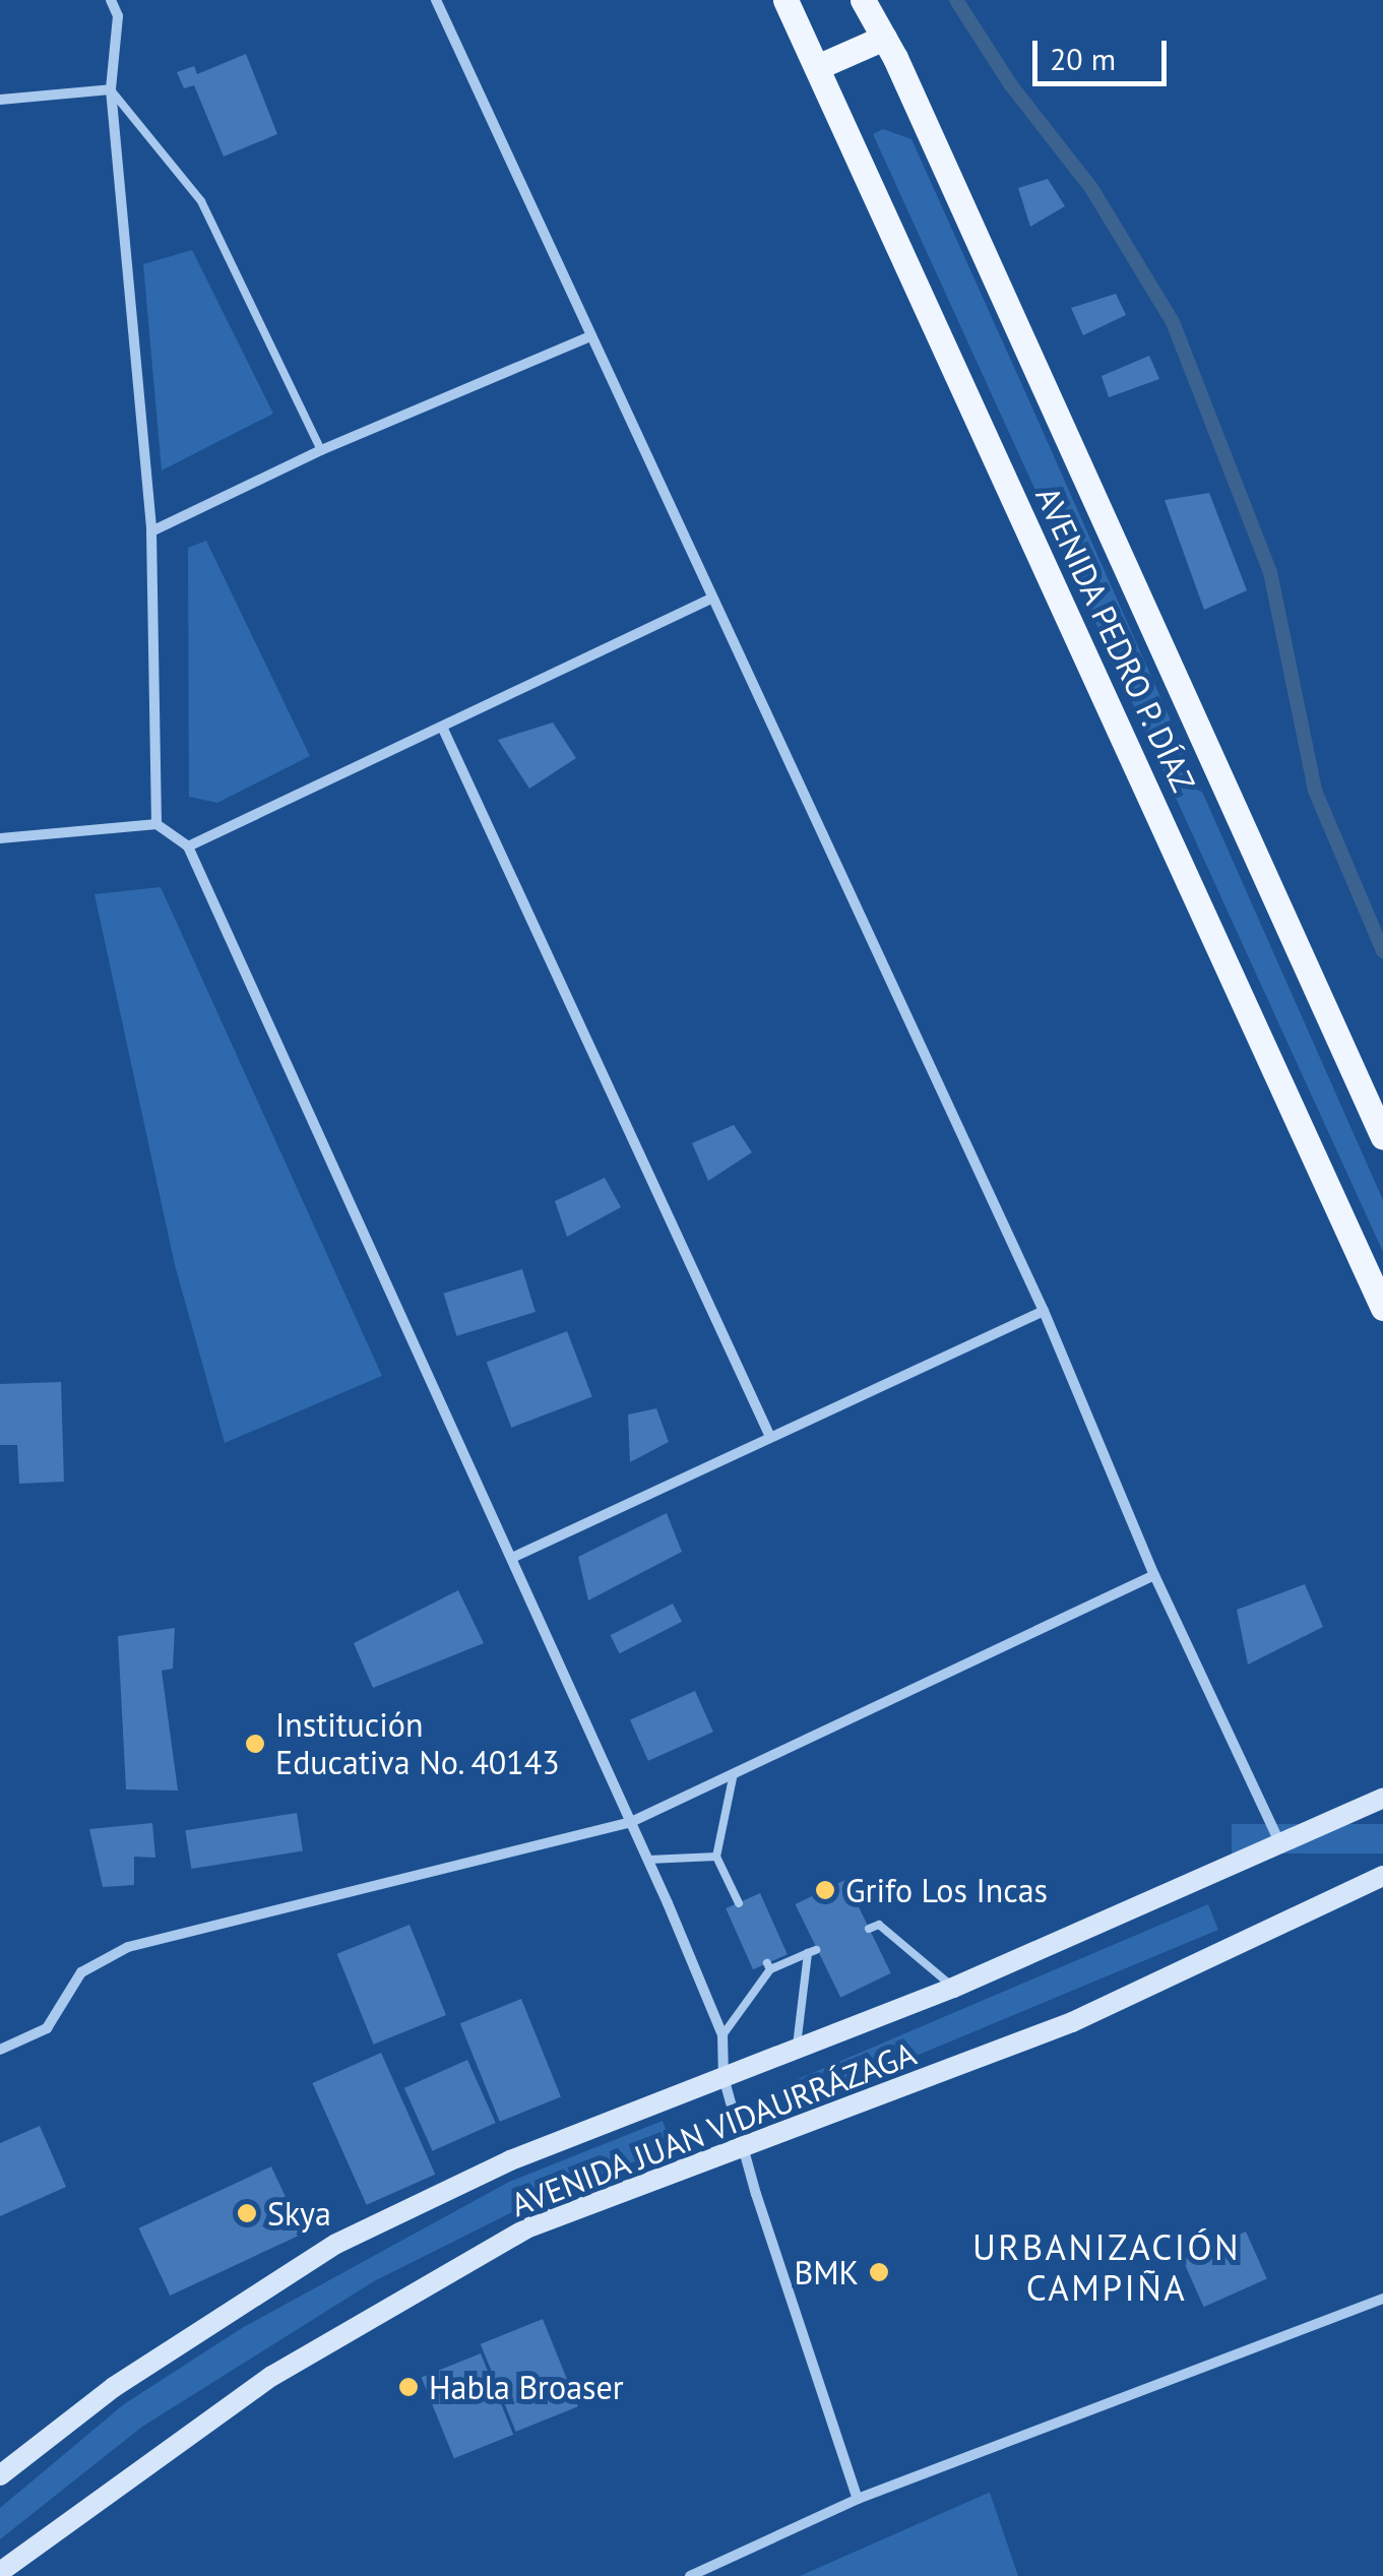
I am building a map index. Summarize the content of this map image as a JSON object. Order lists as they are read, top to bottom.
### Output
{
  "streets": {
    "main road": ["AVENIDA PEDRO P. DÍAZ", "AVENIDA JUAN VIDAURRÁZAGA"]
  },
  "districts": ["URBANIZACIÓN CAMPIÑA"],
  "places": [
    "Institución Educativa No. 40143",
    "Grifo Los Incas",
    "Skya",
    "BMK",
    "Habla Broaser"
  ],
  "scale_bar": "20 m"
}
